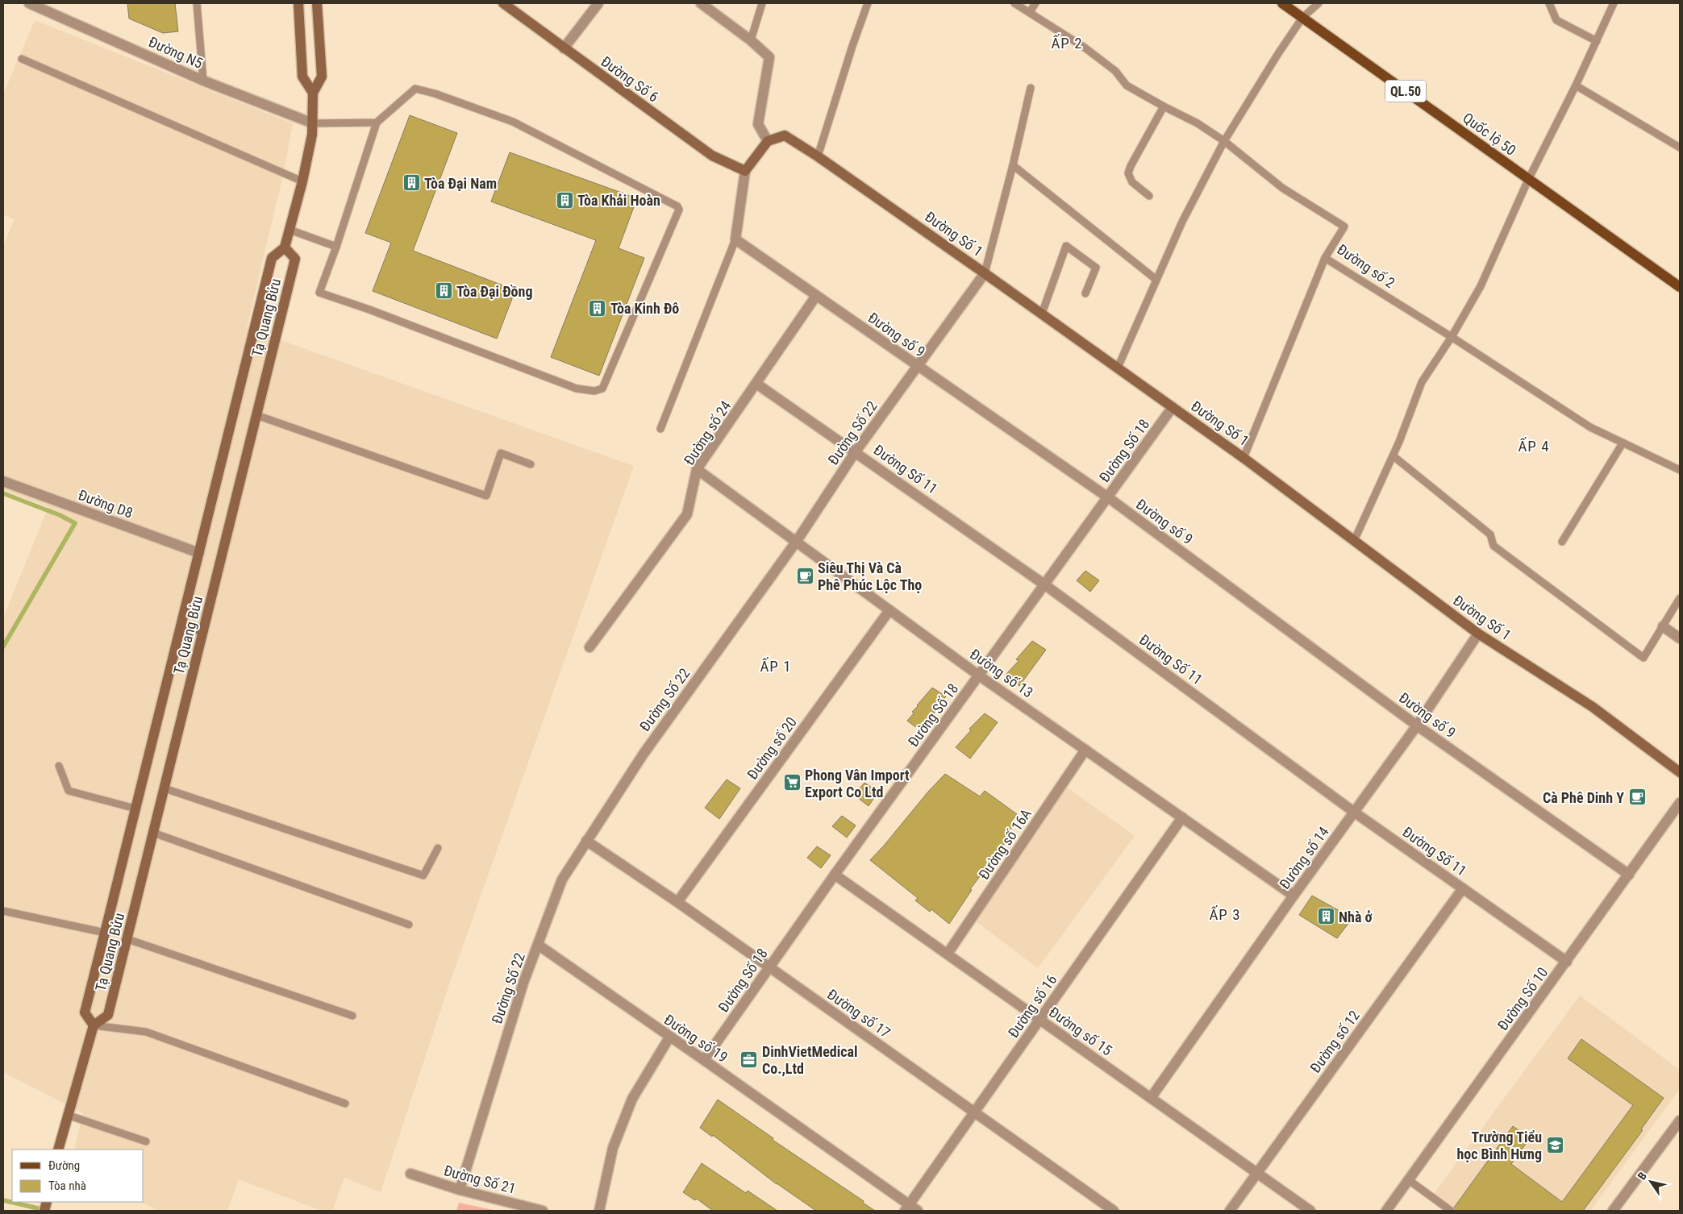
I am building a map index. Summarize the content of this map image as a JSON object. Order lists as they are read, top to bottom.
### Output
{
  "streets": {
    "main road": ["QL.50", "Quốc lộ 50"],
    "street": [
      "Đường N5",
      "Đường Số 6",
      "Đường Số 1",
      "Tạ Quang Bửu",
      "Đường số 9",
      "Đường số 24",
      "Đường Số 22",
      "Đường Số 18",
      "Đường Số 11",
      "Đường D8",
      "Đường số 13",
      "Đường số 20",
      "Đường số 16A",
      "Đường số 14",
      "Đường Số 10",
      "Đường số 16",
      "Đường số 17",
      "Đường số 15",
      "Đường số 19",
      "Đường số 12",
      "Đường Số 21"
    ],
    "lane": ["Đường số 2"]
  },
  "crossings": [
    ["Đường N5", "Tạ Quang Bửu"],
    ["Đường Số 1", "Đường Số 22"],
    ["Đường Số 1", "Đường Số 18"],
    ["Đường Số 1", "Đường số 14"],
    ["Tạ Quang Bửu", "Đường D8"],
    ["Đường số 9", "Đường số 24"],
    ["Đường số 9", "Đường Số 22"],
    ["Đường số 9", "Đường Số 18"],
    ["Đường số 9", "Đường số 14"],
    ["Đường số 9", "Đường Số 10"],
    ["Đường số 24", "Đường Số 11"],
    ["Đường số 24", "Đường số 13"],
    ["Đường Số 22", "Đường Số 11"],
    ["Đường Số 22", "Đường số 13"],
    ["Đường Số 22", "Đường số 17"],
    ["Đường Số 22", "Đường số 19"],
    ["Đường Số 22", "Đường Số 21"],
    ["Đường Số 18", "Đường Số 11"],
    ["Đường Số 18", "Đường số 13"],
    ["Đường Số 18", "Đường số 17"],
    ["Đường Số 18", "Đường số 15"],
    ["Đường Số 18", "Đường số 19"],
    ["Đường Số 11", "Đường số 14"],
    ["Đường Số 11", "Đường Số 10"],
    ["Đường Số 11", "Đường số 12"],
    ["Đường số 13", "Đường số 20"],
    ["Đường số 13", "Đường số 16A"],
    ["Đường số 13", "Đường số 14"],
    ["Đường số 13", "Đường số 16"],
    ["Đường số 20", "Đường số 17"],
    ["Đường số 16A", "Đường số 15"],
    ["Đường số 14", "Đường số 15"],
    ["Đường số 16", "Đường số 17"],
    ["Đường số 16", "Đường số 15"],
    ["Đường số 16", "Đường số 19"],
    ["Đường số 15", "Đường số 12"]
  ],
  "districts": [
    "ẤP 2",
    "ẤP 4",
    "ẤP 1",
    "ẤP 3"
  ],
  "places": {
    "building": [
      "Tòa Đại Nam",
      "Tòa Khải Hoàn",
      "Tòa Đại Đồng",
      "Tòa Kinh Đô",
      "Nhà ở"
    ],
    "cafe": ["Siêu Thị Và Cà Phê Phúc Lộc Thọ", "Cà Phê Dinh Y"],
    "supermarket": ["Phong Vân Import Export Co Ltd"],
    "office": ["DinhVietMedical Co.,Ltd"],
    "school or university": ["Trường Tiểu học Bình Hưng"]
  },
  "legend": ["Đường", "Tòa nhà"],
  "north": "top left"
}
